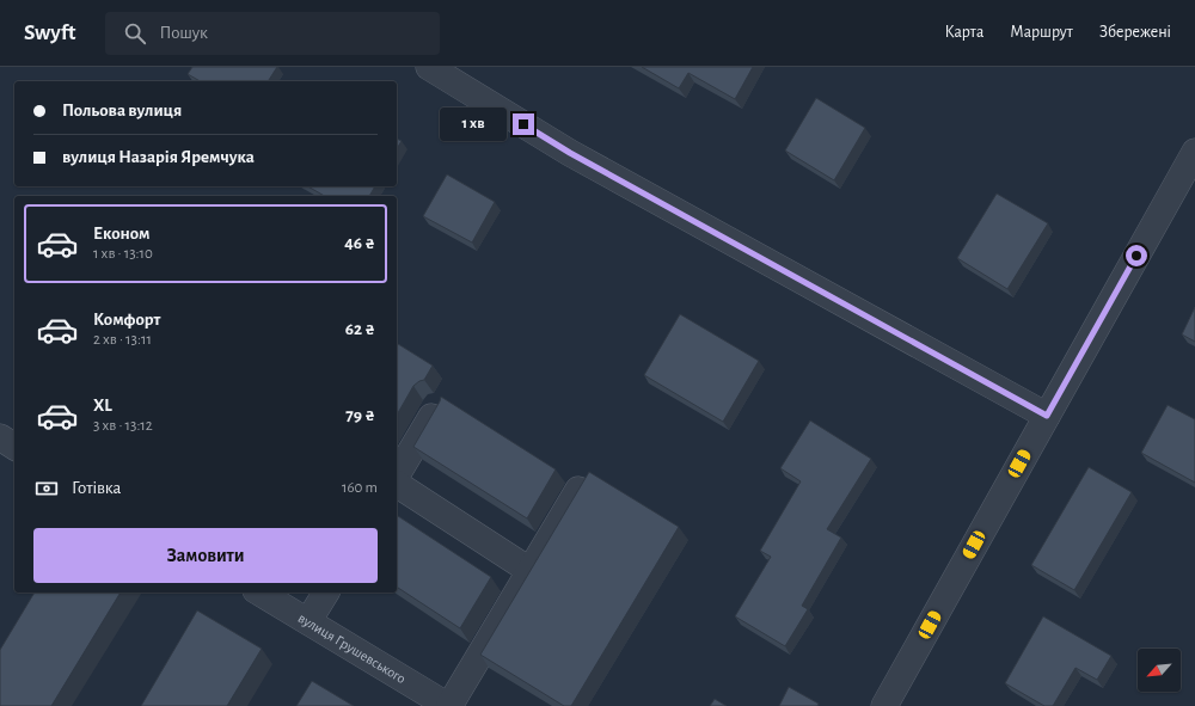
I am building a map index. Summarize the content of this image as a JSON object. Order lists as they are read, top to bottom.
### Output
{
  "streets": {
    "street": ["вулиця Грушевського"]
  },
  "north": "bottom left",
  "page": {
    "header": "Swyft",
    "search": "Пошук",
    "nav": ["Карта", "Маршрут", "Збережені"],
    "banner": ["Польова вулиця", "вулиця Назарія Яремчука"],
    "bubble": "1 хв",
    "list": [
      {
        "name": "Економ",
        "note": "1 хв · 13:10",
        "value": "46 ₴"
      },
      {
        "name": "Комфорт",
        "note": "2 хв · 13:11",
        "value": "62 ₴"
      },
      {
        "name": "XL",
        "note": "3 хв · 13:12",
        "value": "79 ₴"
      }
    ],
    "pay": ["Готівка", "160 m"],
    "buttons": "Замовити"
  }
}
